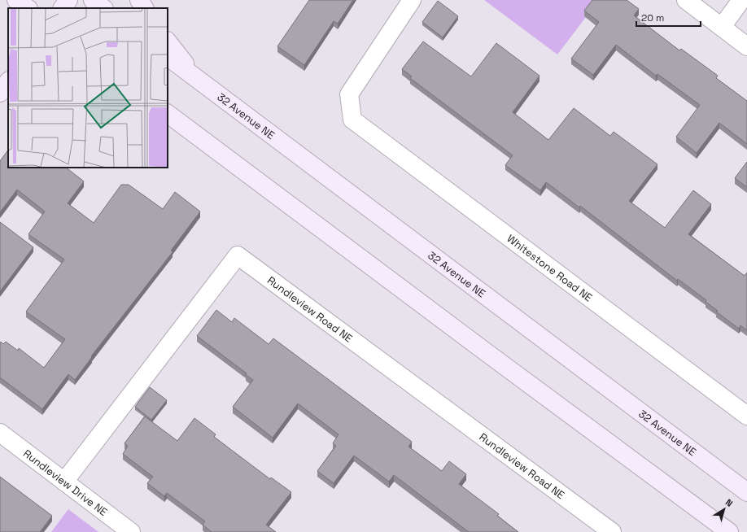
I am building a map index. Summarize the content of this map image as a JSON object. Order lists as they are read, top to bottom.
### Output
{
  "streets": {
    "main road": ["32 Avenue NE"],
    "street": ["Whitestone Road NE", "Rundleview Road NE", "Rundleview Drive NE"]
  },
  "crossings": [
    ["Rundleview Road NE", "Rundleview Drive NE"]
  ],
  "scale_bar": "20 m",
  "north": "top right"
}
